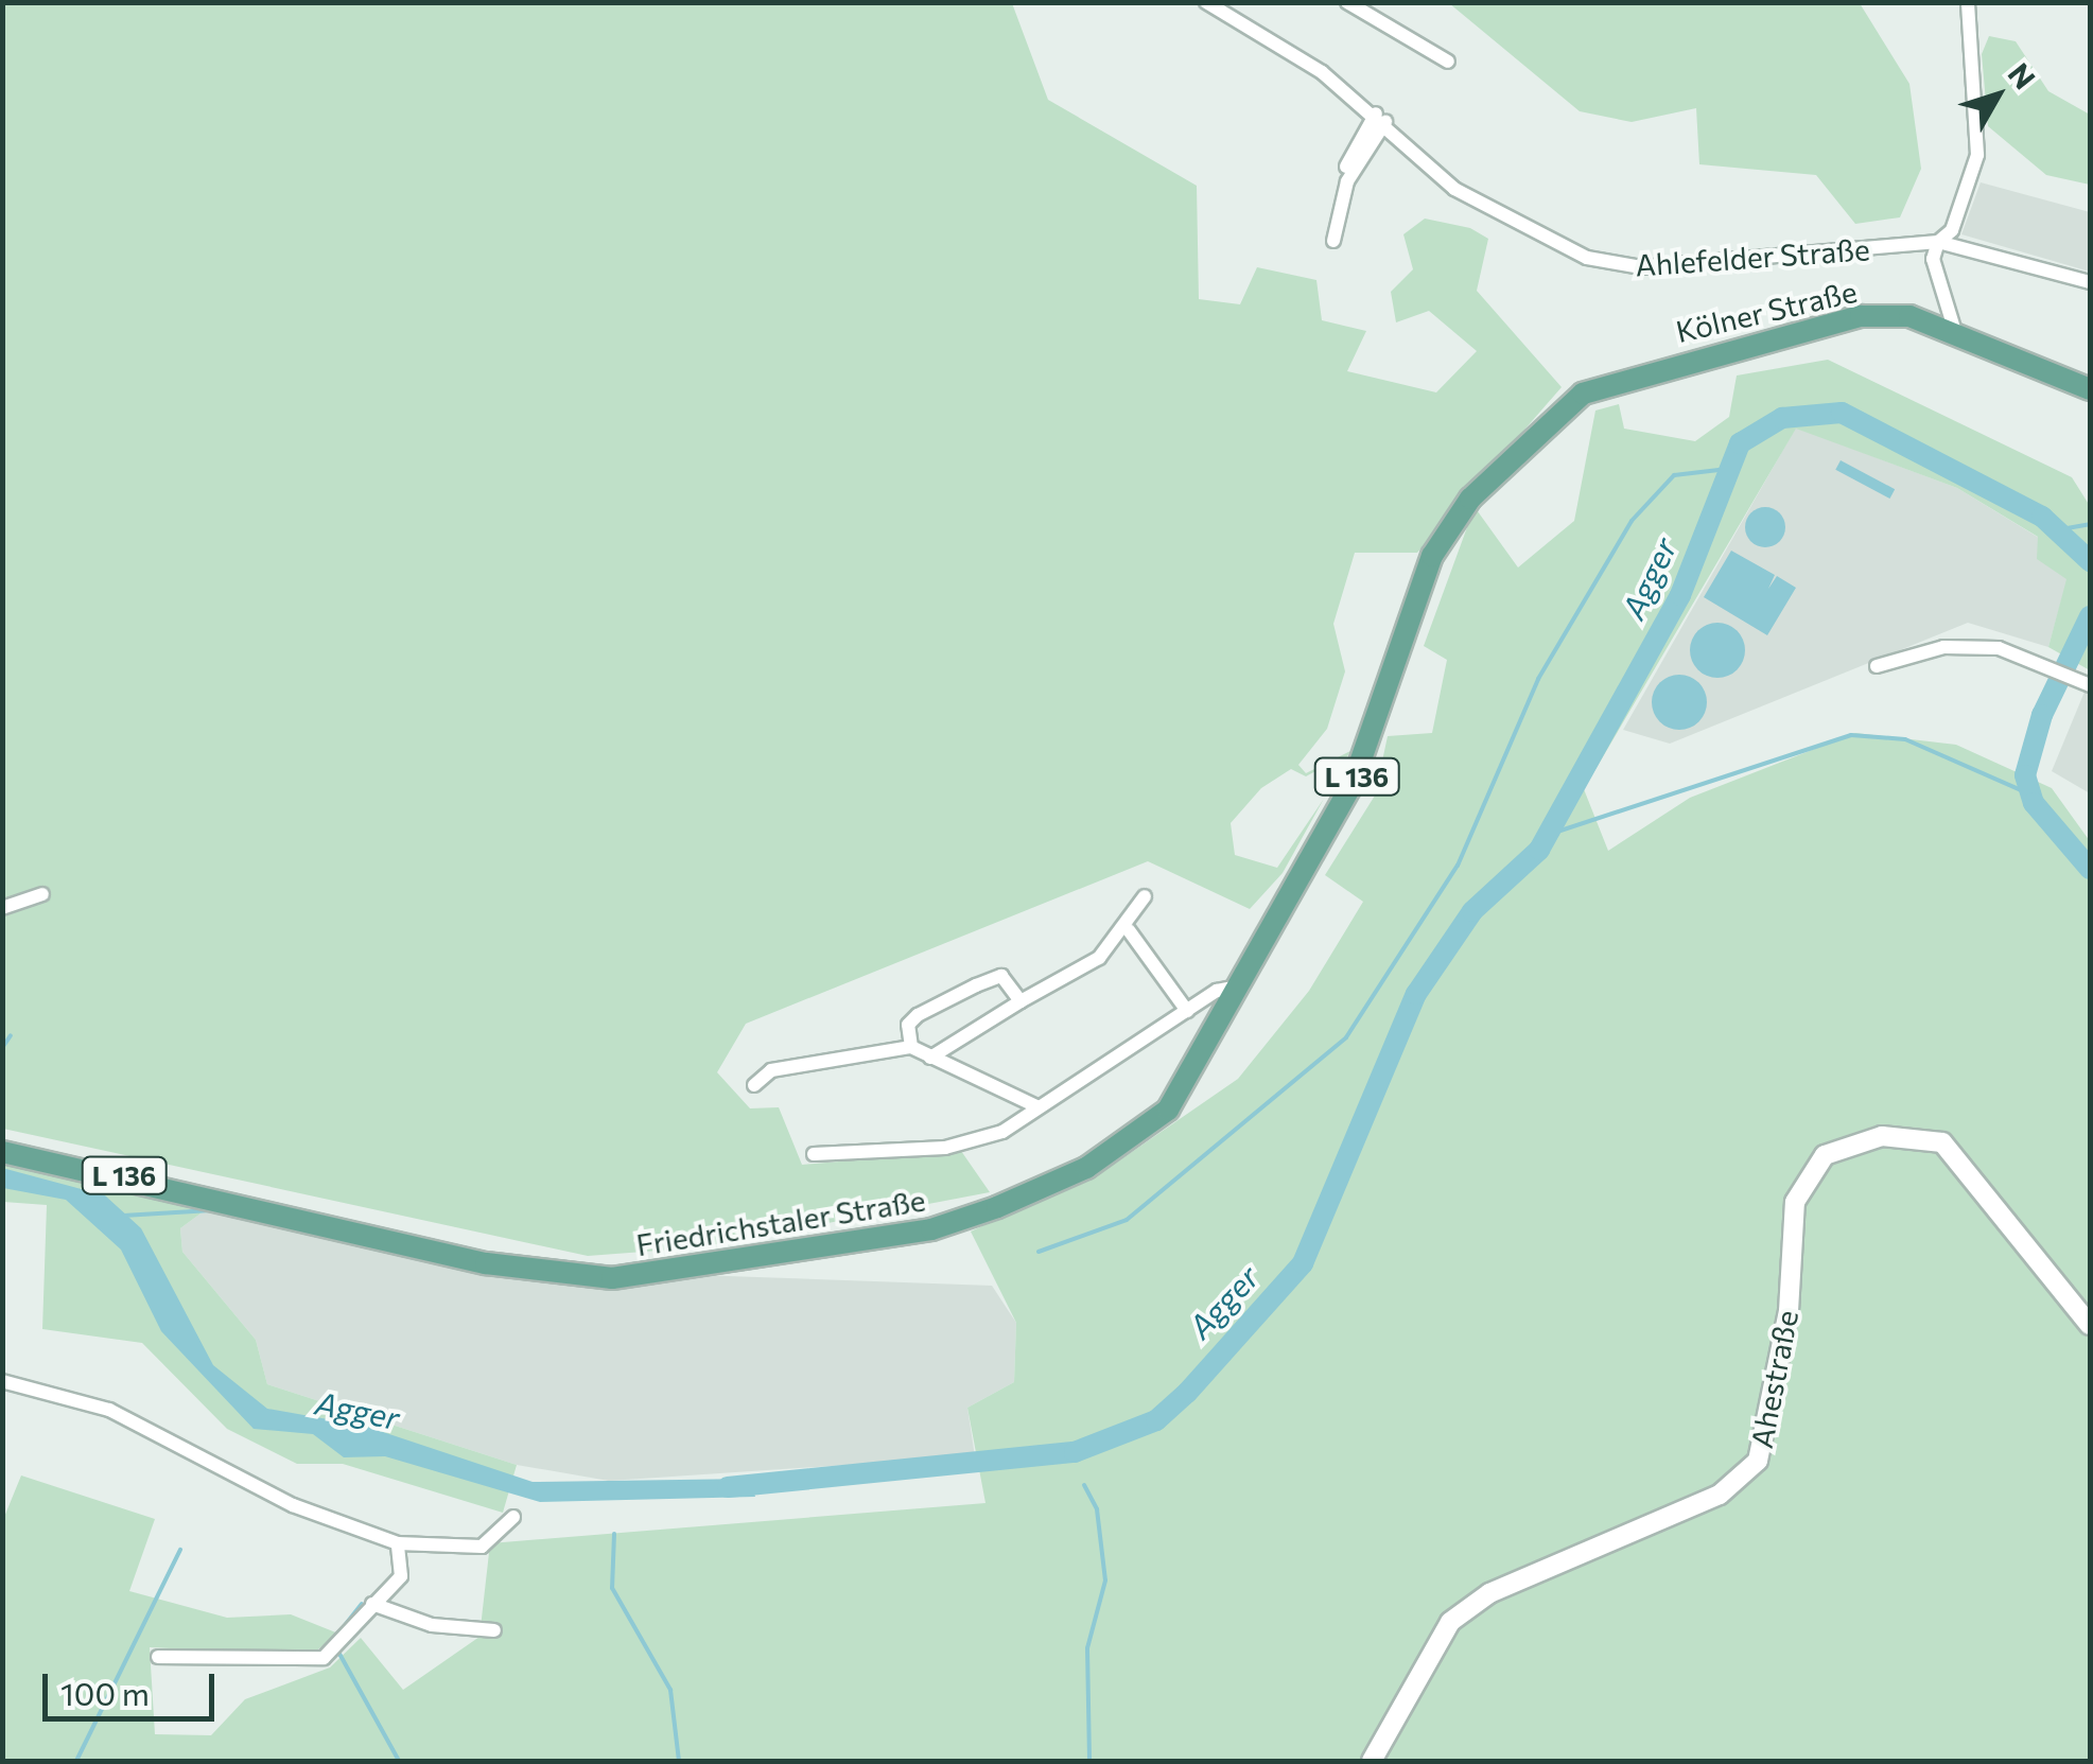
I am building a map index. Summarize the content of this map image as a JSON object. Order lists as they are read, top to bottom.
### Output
{
  "streets": {
    "main road": [
      "Kölner Straße",
      "L 136",
      "Friedrichstaler Straße",
      "Ahestraße"
    ],
    "street": ["Ahlefelder Straße"]
  },
  "crossings": [
    ["Kölner Straße", "Friedrichstaler Straße"]
  ],
  "water": ["Agger"],
  "scale_bar": "100 m",
  "north": "top right"
}
